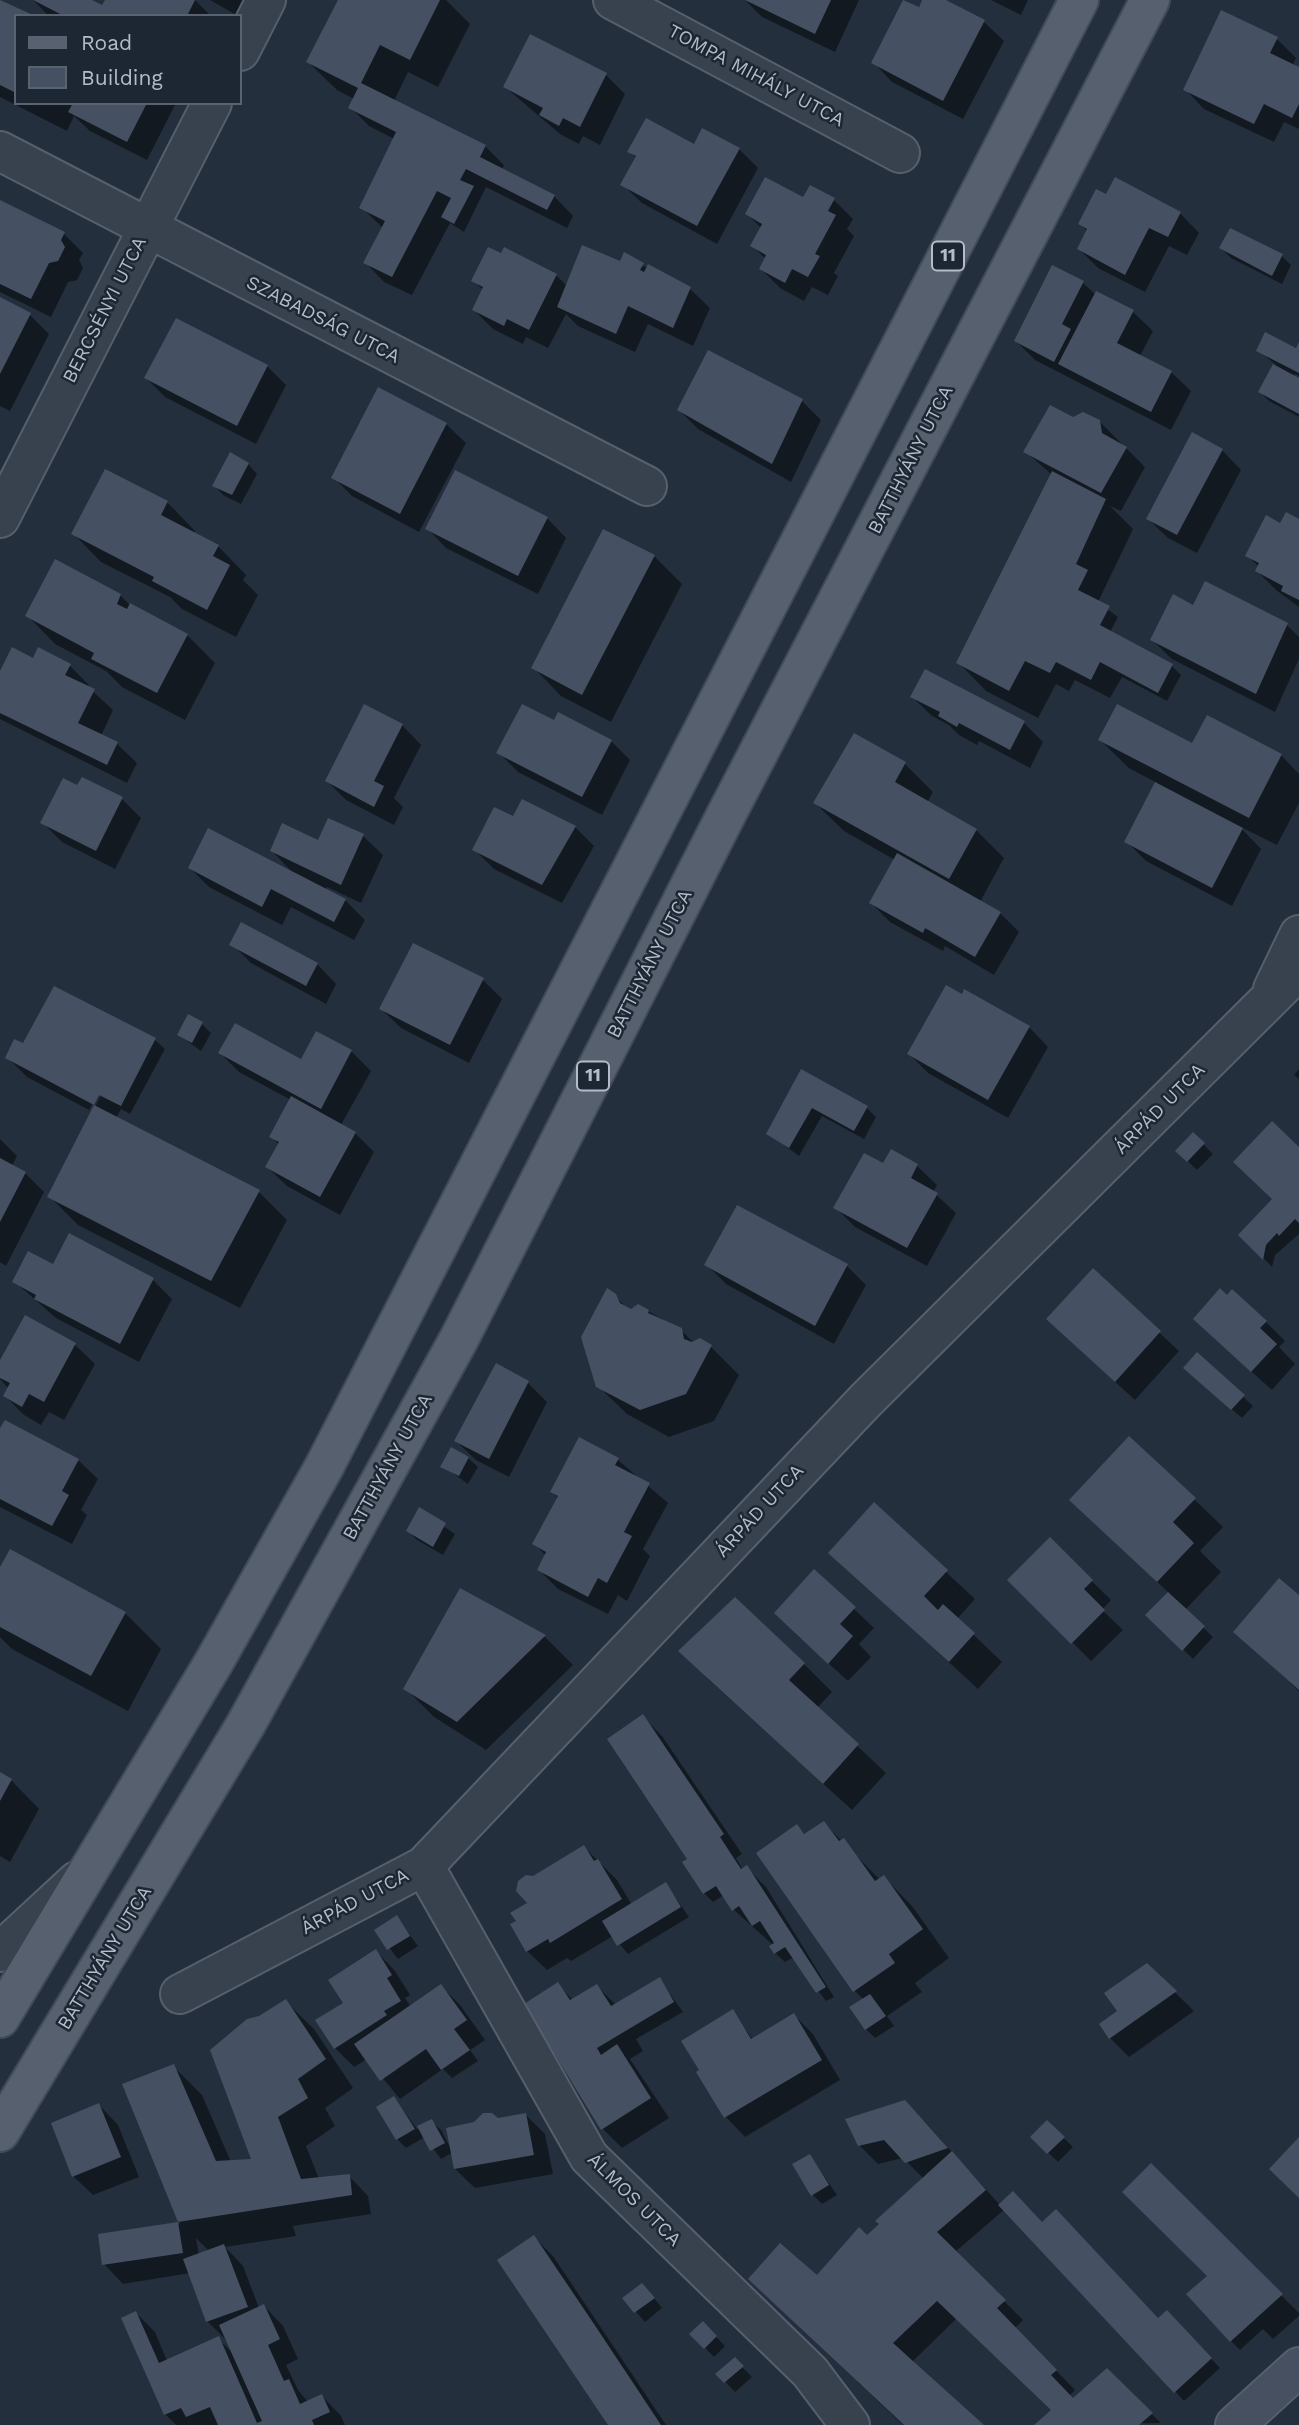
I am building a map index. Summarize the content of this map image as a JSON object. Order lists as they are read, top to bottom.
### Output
{
  "streets": {
    "main road": ["11", "BATTHYÁNY UTCA"],
    "street": [
      "TOMPA MIHÁLY UTCA",
      "BERCSÉNYI UTCA",
      "SZABADSÁG UTCA",
      "ÁRPÁD UTCA",
      "ÁLMOS UTCA"
    ]
  },
  "crossings": [
    ["BERCSÉNYI UTCA", "SZABADSÁG UTCA"],
    ["ÁRPÁD UTCA", "ÁLMOS UTCA"]
  ],
  "legend": ["Road", "Building"]
}
